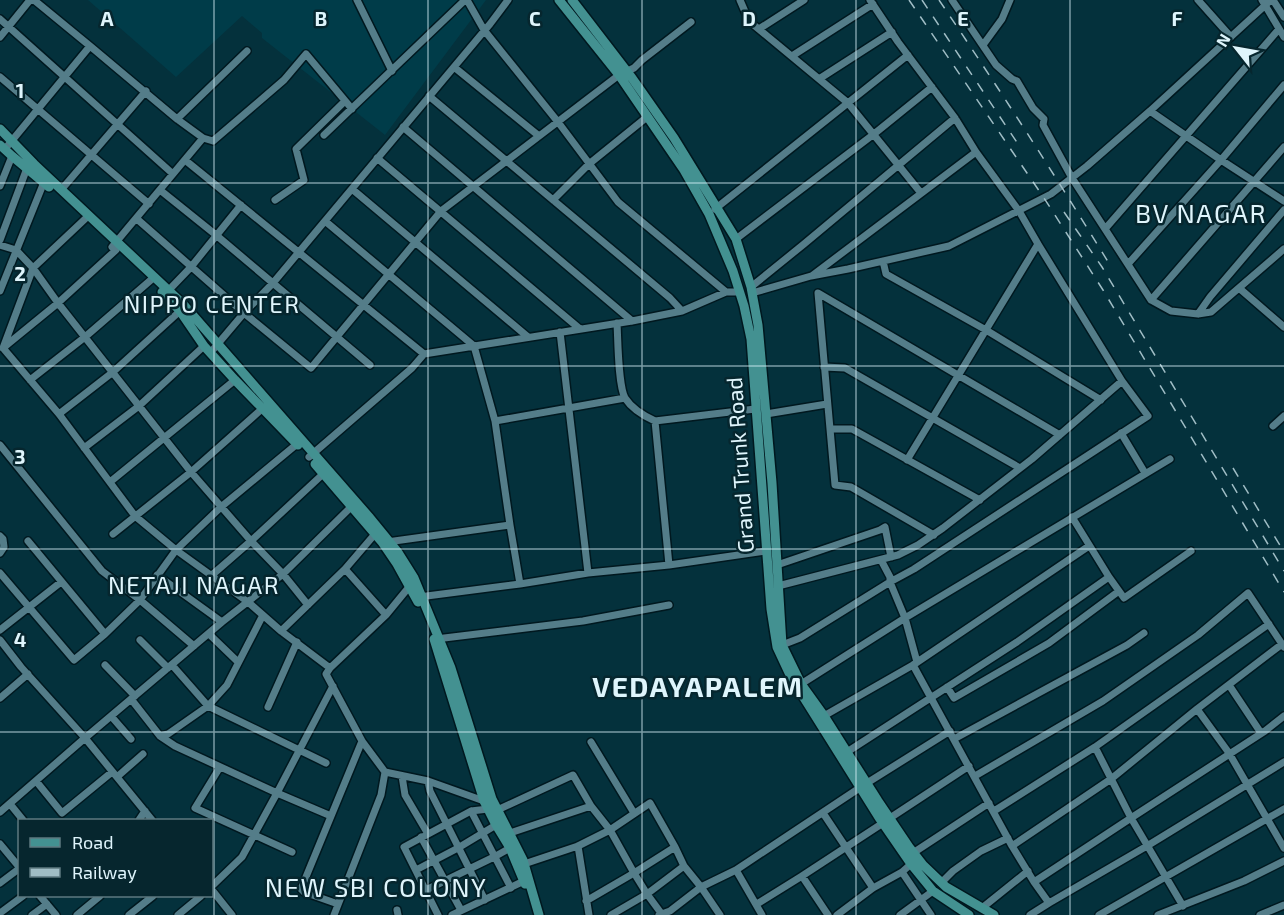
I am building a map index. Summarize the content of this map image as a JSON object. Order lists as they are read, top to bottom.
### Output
{
  "streets": {
    "main road": ["Grand Trunk Road"]
  },
  "districts": [
    "BV NAGAR",
    "NIPPO CENTER",
    "NETAJI NAGAR",
    "VEDAYAPALEM",
    "NEW SBI COLONY"
  ],
  "legend": ["Road", "Railway"],
  "north": "top left",
  "grid": {
    "columns": [
      "A",
      "B",
      "C",
      "D",
      "E",
      "F"
    ],
    "rows": [
      "1",
      "2",
      "3",
      "4"
    ]
  }
}
